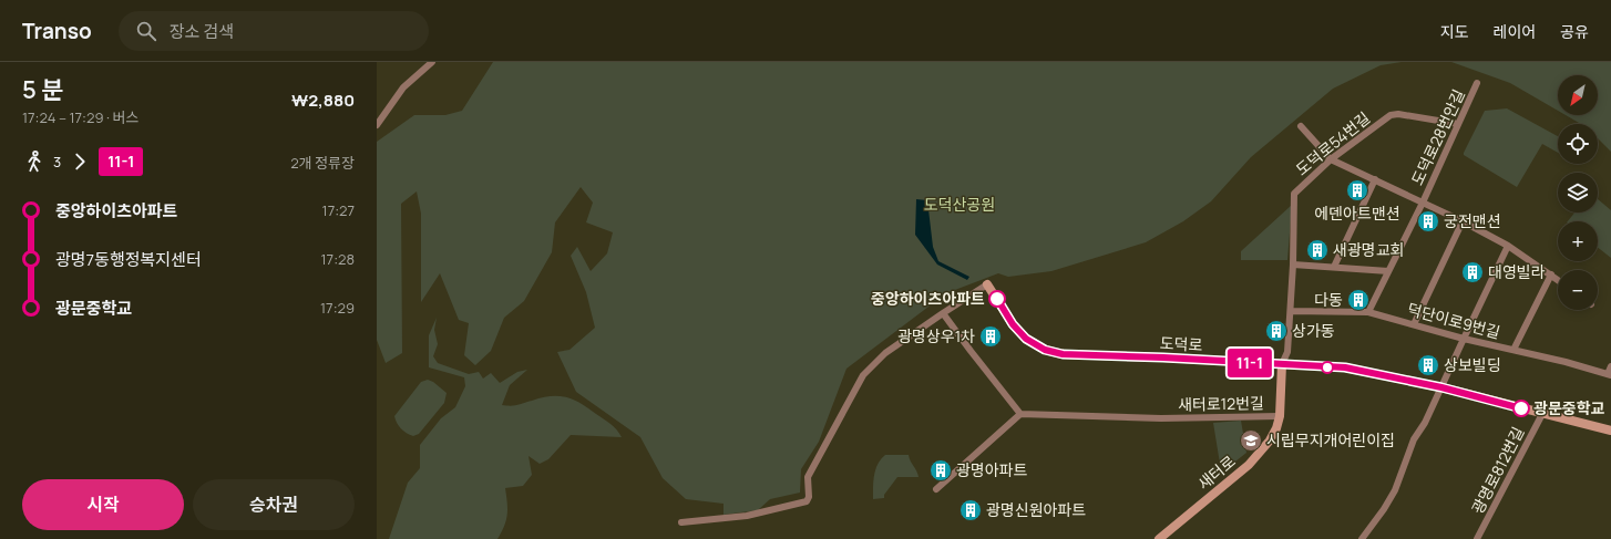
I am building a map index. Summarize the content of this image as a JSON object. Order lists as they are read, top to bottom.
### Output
{
  "streets": {
    "street": [
      "도덕로28번안길",
      "도덕로54번길",
      "덕단이로9번길",
      "도덕로",
      "새터로12번길",
      "광명로812번길",
      "새터로"
    ]
  },
  "crossings": [
    ["도덕로28번안길", "도덕로54번길"],
    ["도덕로28번안길", "덕단이로9번길"],
    ["도덕로54번길", "덕단이로9번길"],
    ["도덕로54번길", "도덕로"],
    ["도덕로54번길", "새터로"],
    ["도덕로", "광명로812번길"],
    ["도덕로", "새터로"],
    ["새터로12번길", "새터로"]
  ],
  "parks": ["도덕산공원"],
  "places": {
    "building": [
      "에덴아트맨션",
      "궁전맨션",
      "새광명교회",
      "대영빌라",
      "다동",
      "상가동",
      "광명상우1차",
      "상보빌딩",
      "광명아파트",
      "광명신원아파트"
    ],
    "other": ["중앙하이츠아파트", "광문중학교"],
    "school or university": ["시립무지개어린이집"]
  },
  "lines": ["bus line 11-1"],
  "north": "bottom left",
  "page": {
    "header": "Transo",
    "search": "장소 검색",
    "nav": ["지도", "레이어", "공유"],
    "heading": ["5 분", "17:24 – 17:29 · 버스", "₩2,880"],
    "on_map": "11-1",
    "map_buttons": ["+", "−"],
    "legs": ["3", "11-1", "2개 정류장"],
    "list": [
      {
        "name": "중앙하이츠아파트",
        "value": "17:27"
      },
      {
        "name": "광명7동행정복지센터",
        "value": "17:28"
      },
      {
        "name": "광문중학교",
        "value": "17:29"
      }
    ],
    "buttons": ["시작", "승차권"]
  }
}
